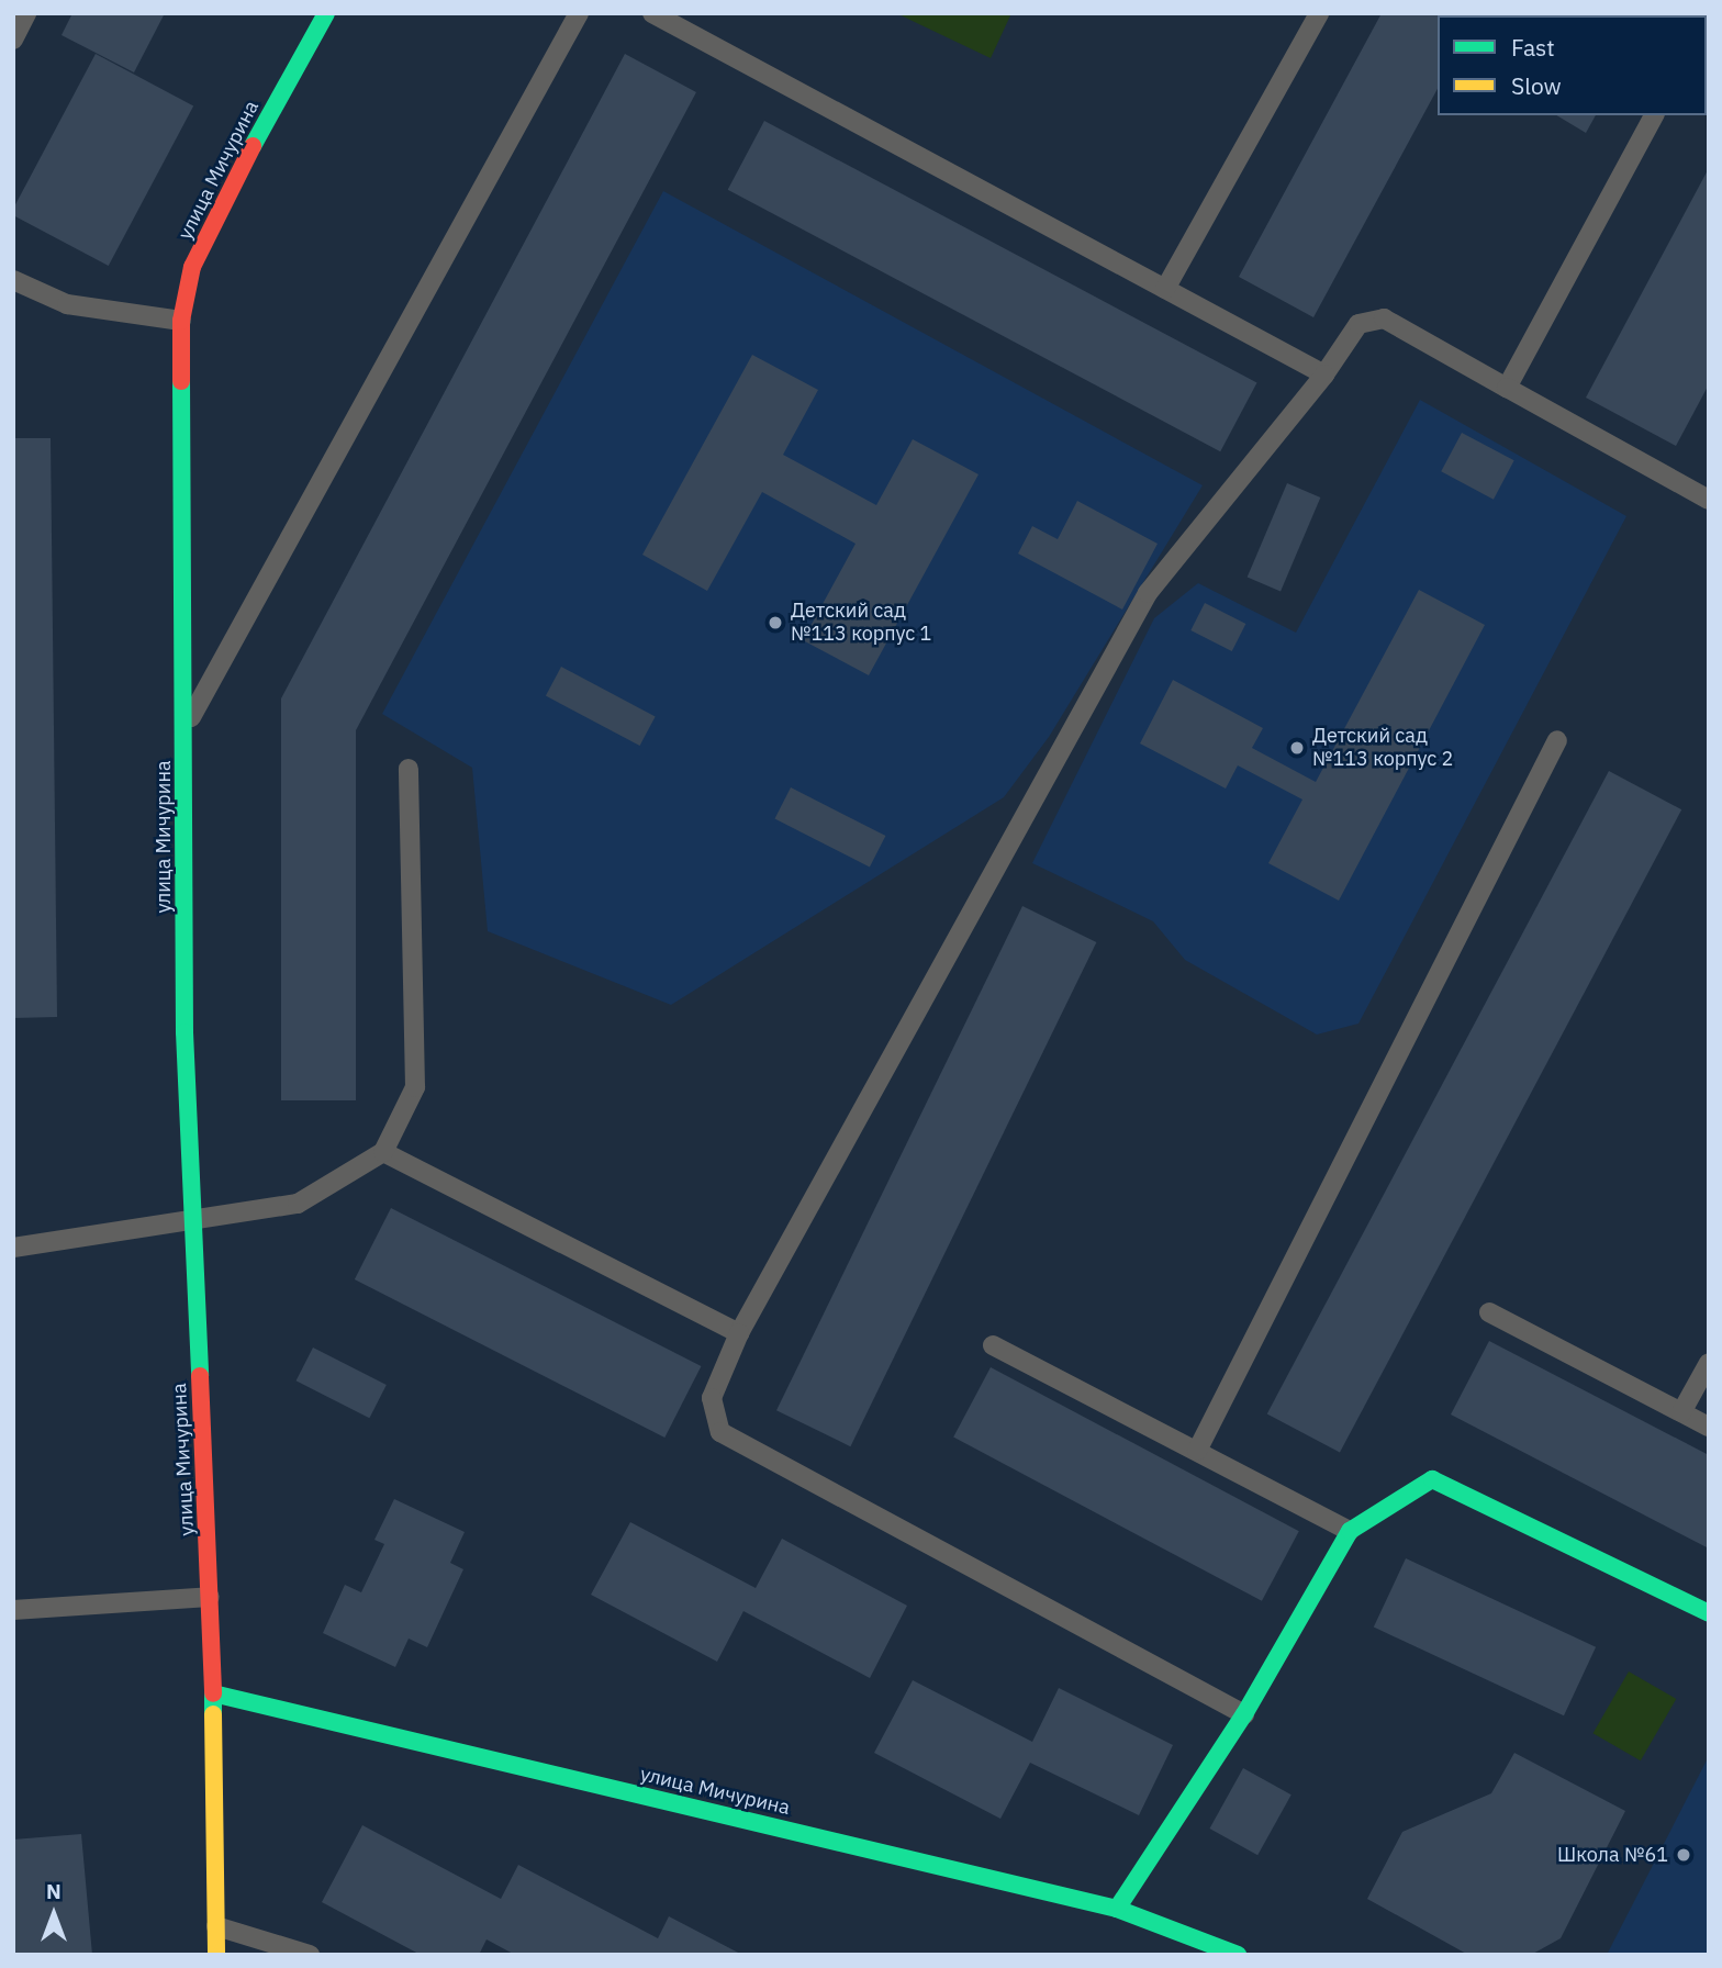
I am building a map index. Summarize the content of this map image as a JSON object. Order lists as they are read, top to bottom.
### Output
{
  "streets": {
    "street": ["улица Мичурина"]
  },
  "places": ["Детский сад №113 корпус 1", "Детский сад №113 корпус 2", "Школа №61"],
  "legend": ["Fast", "Slow"],
  "north": "top"
}
